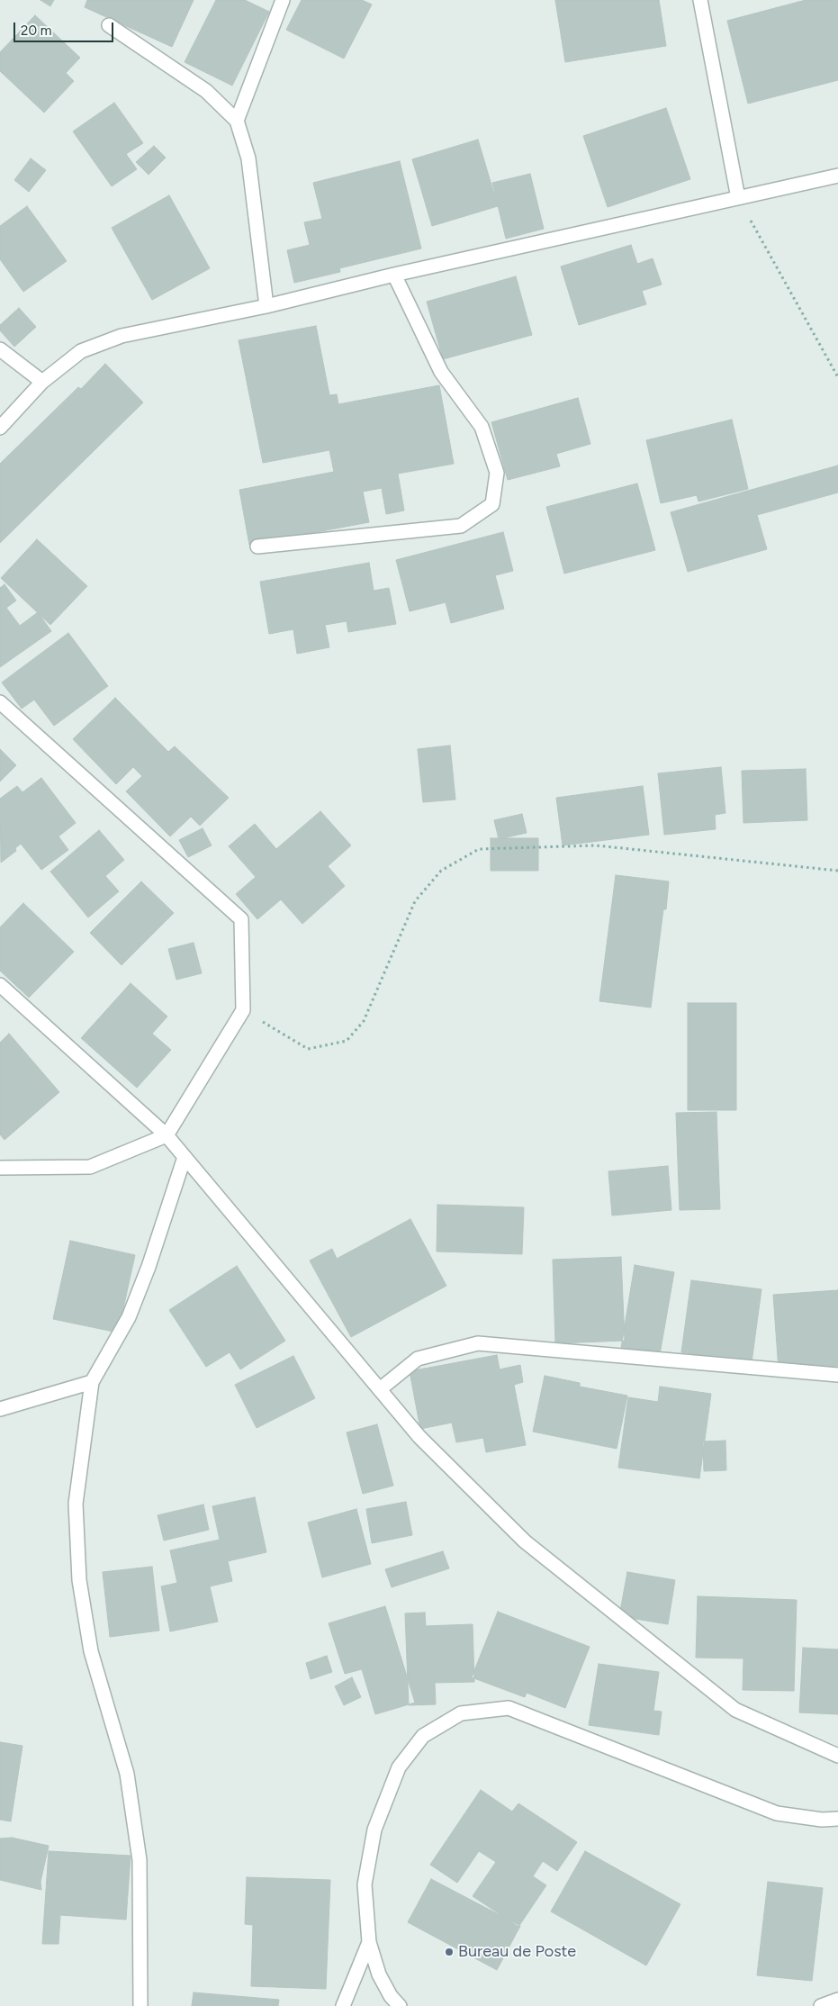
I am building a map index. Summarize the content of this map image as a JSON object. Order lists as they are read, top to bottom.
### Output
{
  "places": ["Bureau de Poste"],
  "scale_bar": "20 m"
}
